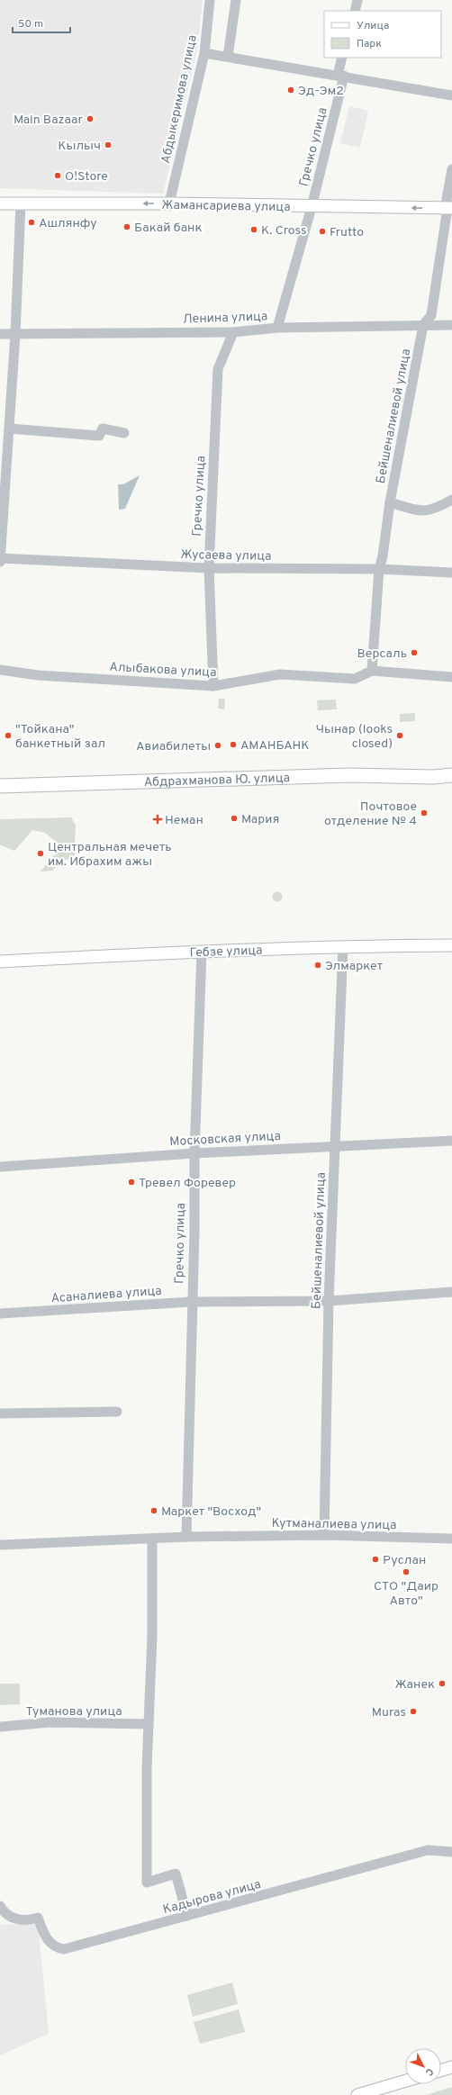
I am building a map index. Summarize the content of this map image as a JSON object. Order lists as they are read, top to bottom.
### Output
{
  "streets": {
    "highway": ["Абдрахманова Ю. улица"],
    "main road": ["Жамансариева улица", "Гебзе улица"],
    "street": [
      "Абдыкеримова улица",
      "Гречко улица",
      "Ленина улица",
      "Бейшеналиевой улица",
      "Жусаева улица",
      "Алыбакова улица",
      "Московская улица",
      "Асаналиева улица",
      "Кутманалиева улица",
      "Туманова улица",
      "Кадырова улица"
    ]
  },
  "crossings": [
    ["Абдыкеримова улица", "Жамансариева улица"],
    ["Гречко улица", "Жамансариева улица"],
    ["Гречко улица", "Ленина улица"],
    ["Гречко улица", "Жусаева улица"],
    ["Гречко улица", "Алыбакова улица"],
    ["Гречко улица", "Гебзе улица"],
    ["Гречко улица", "Московская улица"],
    ["Гречко улица", "Асаналиева улица"],
    ["Гречко улица", "Кутманалиева улица"],
    ["Жамансариева улица", "Бейшеналиевой улица"],
    ["Ленина улица", "Бейшеналиевой улица"],
    ["Бейшеналиевой улица", "Жусаева улица"],
    ["Бейшеналиевой улица", "Алыбакова улица"],
    ["Бейшеналиевой улица", "Гебзе улица"],
    ["Бейшеналиевой улица", "Московская улица"],
    ["Бейшеналиевой улица", "Асаналиева улица"],
    ["Бейшеналиевой улица", "Кутманалиева улица"]
  ],
  "one_way": ["Жамансариева улица"],
  "places": {
    "other": [
      "Эд-Эм2",
      "Main Bazaar",
      "Кылыч",
      "O!Store",
      "Ашлянфу",
      "Бакай банк",
      "K. Cross",
      "Frutto",
      "Версаль",
      "\"Тойкана\" банкетный зал",
      "Чынар (looks closed)",
      "АМАНБАНК",
      "Авиабилеты",
      "Почтовое отделение № 4",
      "Мария",
      "Центральная мечеть им. Ибрахим ажы",
      "Элмаркет",
      "Тревел Форевер",
      "Маркет \"Восход\"",
      "Руслан",
      "СТО \"Даир Авто\"",
      "Жанек",
      "Muras"
    ],
    "health": ["Неман"]
  },
  "legend": ["Улица", "Парк"],
  "scale_bar": "50 m",
  "north": "bottom right"
}
